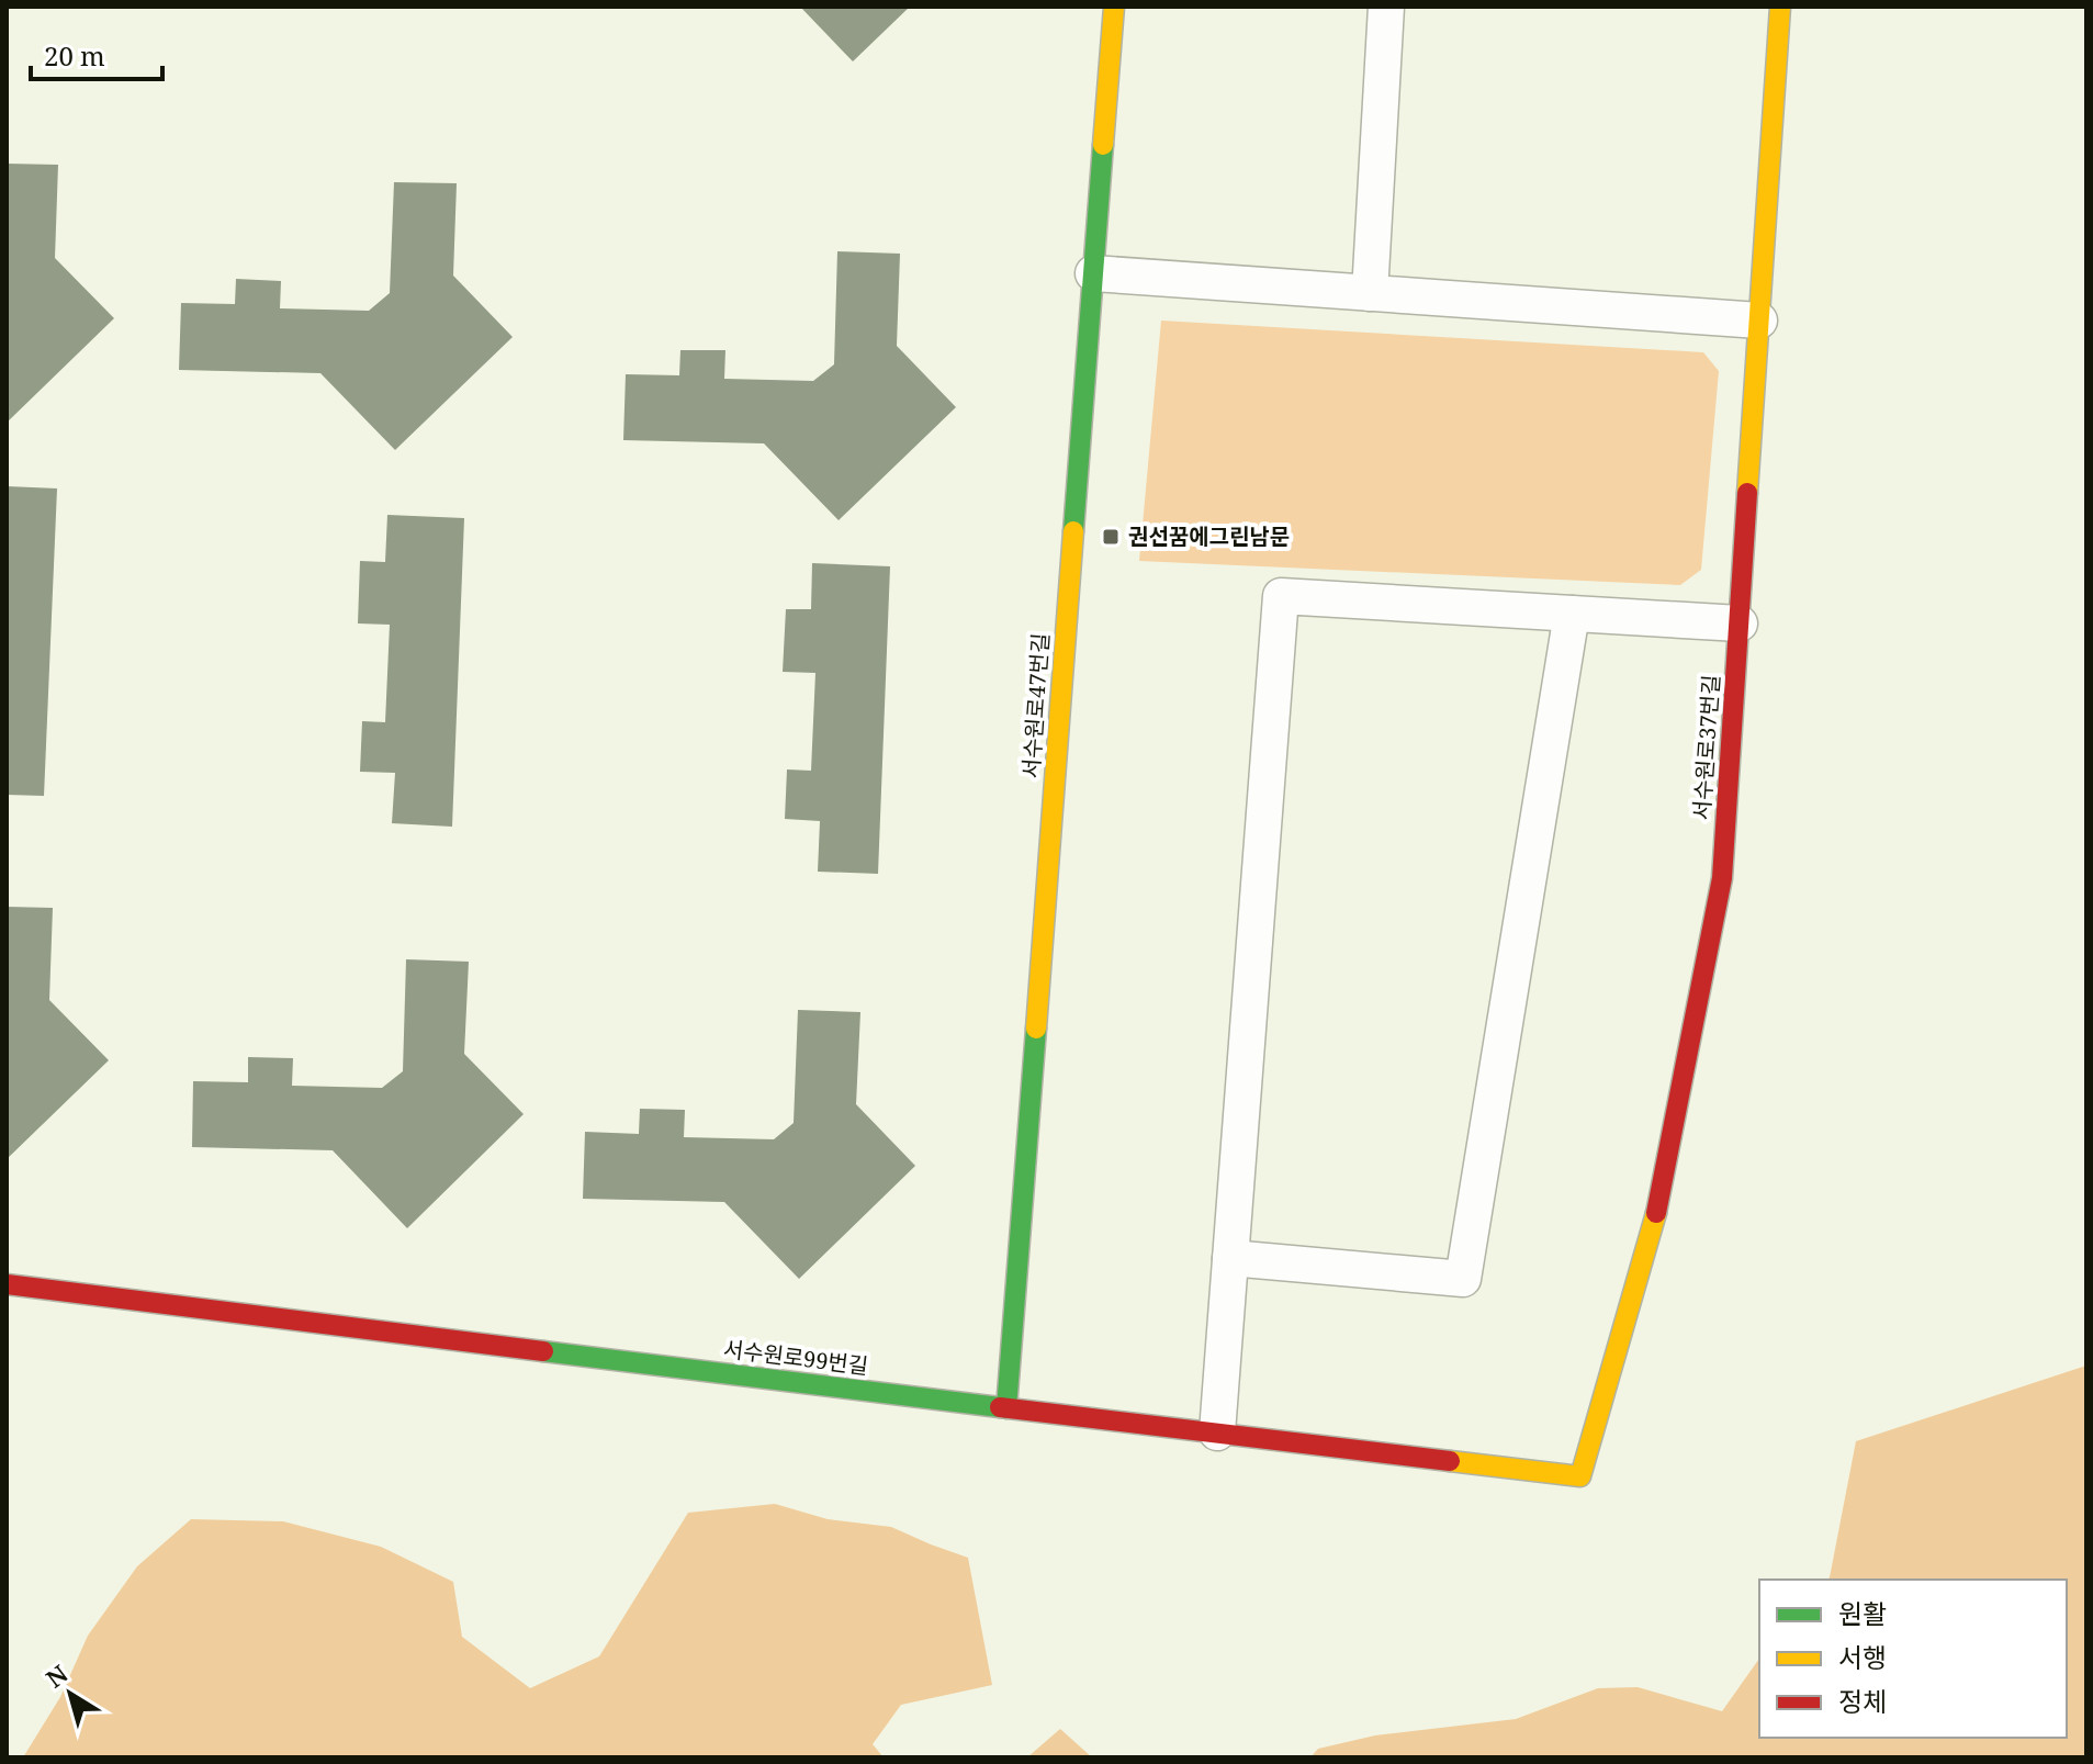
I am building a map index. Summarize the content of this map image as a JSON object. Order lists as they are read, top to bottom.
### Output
{
  "streets": {
    "street": ["서수원로47번길", "서수원로37번길", "서수원로99번길"]
  },
  "crossings": [
    ["서수원로47번길", "서수원로99번길"],
    ["서수원로37번길", "서수원로99번길"]
  ],
  "places": {
    "transit": ["권선꿈에그린남문"]
  },
  "legend": ["원활", "서행", "정체"],
  "scale_bar": "20 m",
  "north": "top left"
}
